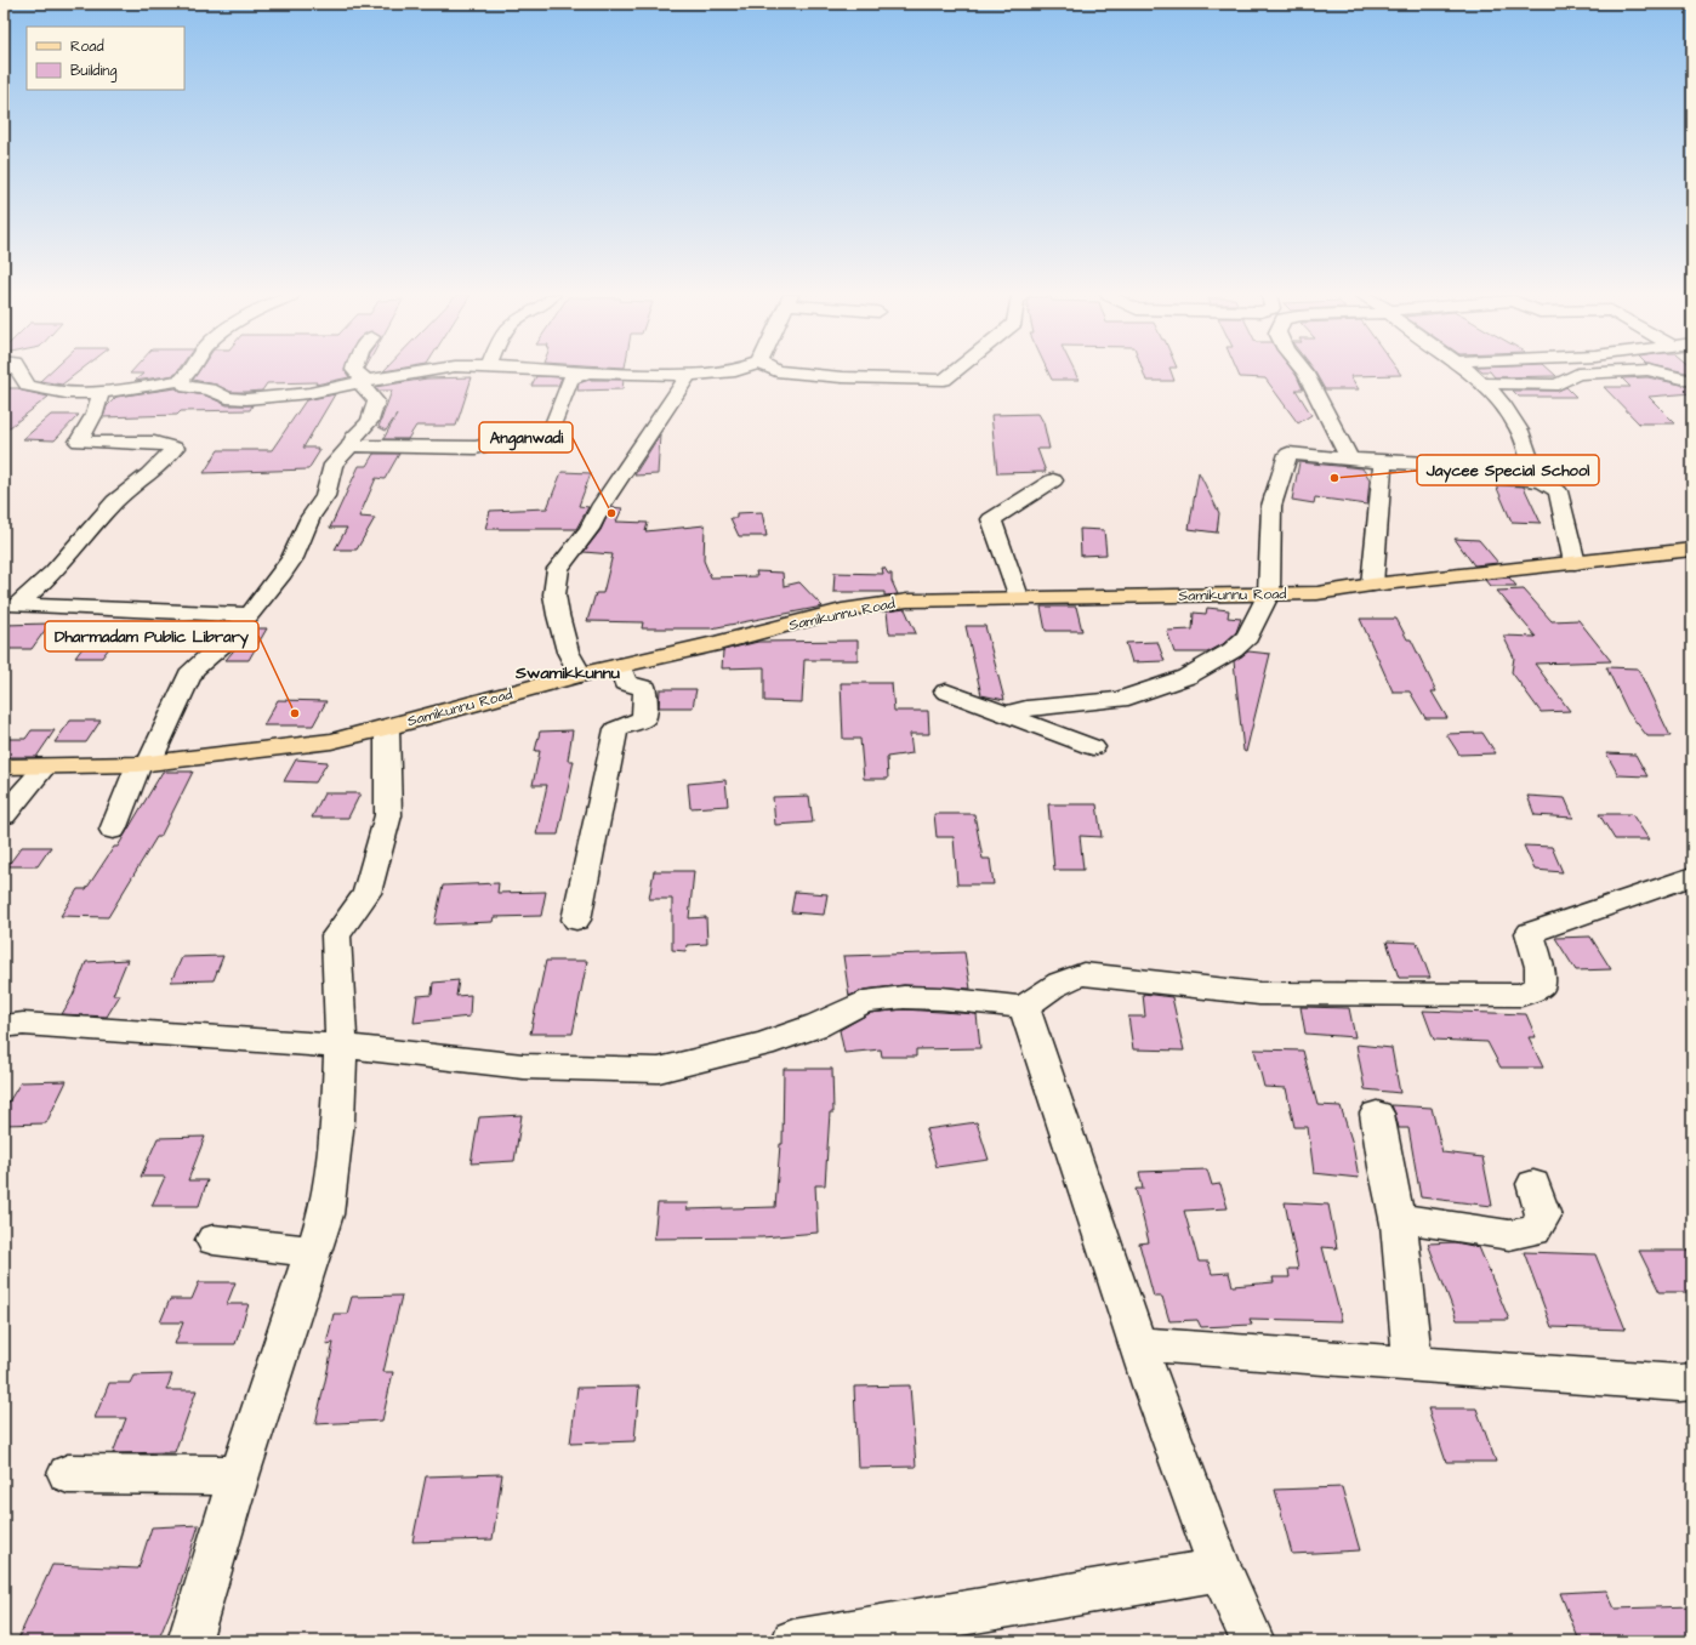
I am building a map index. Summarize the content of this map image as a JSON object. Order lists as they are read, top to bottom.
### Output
{
  "streets": {
    "main road": ["Samikunnu Road"]
  },
  "districts": ["Swamikkunnu"],
  "places": ["Jaycee Special School", "Anganwadi", "Dharmadam Public Library"],
  "legend": ["Road", "Building"]
}
